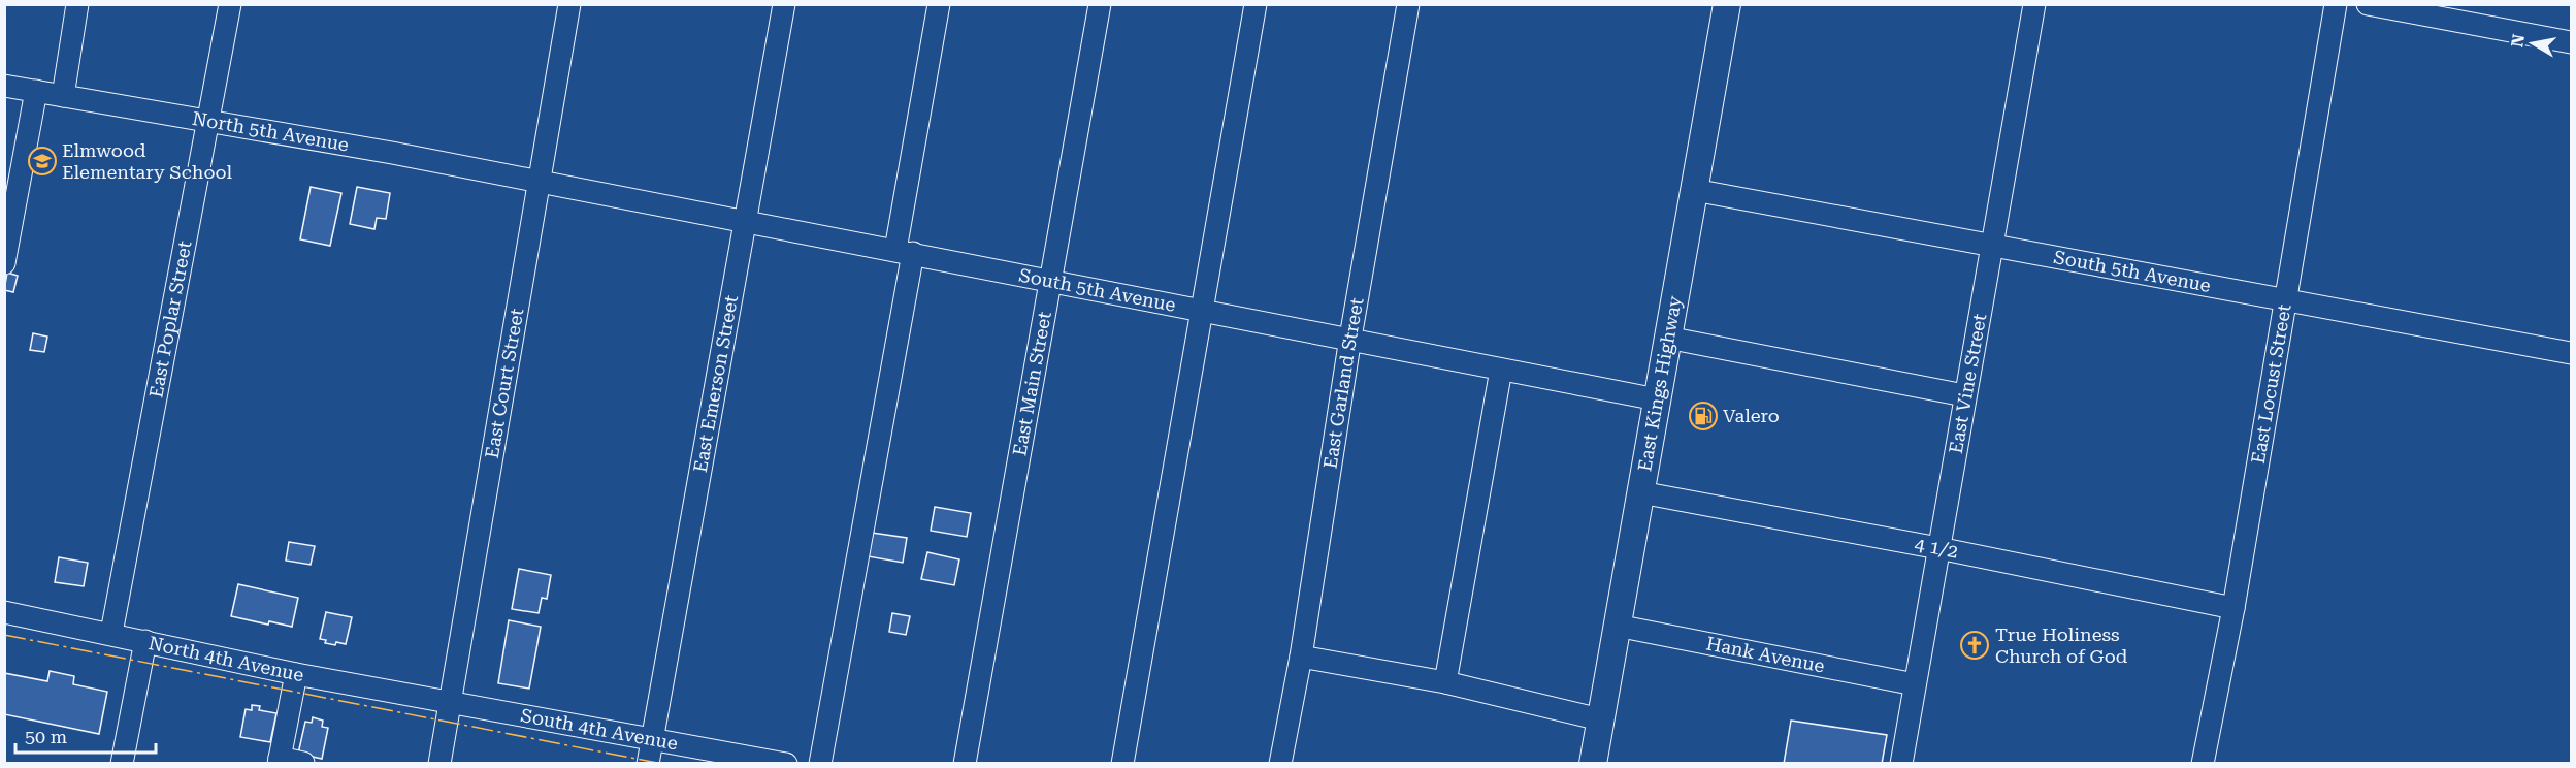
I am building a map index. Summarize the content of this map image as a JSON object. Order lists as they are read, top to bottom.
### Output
{
  "streets": {
    "main road": ["East Kings Highway"],
    "street": [
      "North 5th Avenue",
      "South 5th Avenue",
      "East Poplar Street",
      "East Court Street",
      "East Emerson Street",
      "East Main Street",
      "East Garland Street",
      "East Vine Street",
      "East Locust Street",
      "4 1/2",
      "Hank Avenue",
      "North 4th Avenue",
      "South 4th Avenue"
    ]
  },
  "crossings": [
    ["North 5th Avenue", "South 5th Avenue"],
    ["North 5th Avenue", "East Poplar Street"],
    ["North 5th Avenue", "East Court Street"],
    ["South 5th Avenue", "East Court Street"],
    ["South 5th Avenue", "East Emerson Street"],
    ["South 5th Avenue", "East Main Street"],
    ["South 5th Avenue", "East Garland Street"],
    ["South 5th Avenue", "East Kings Highway"],
    ["South 5th Avenue", "East Vine Street"],
    ["South 5th Avenue", "East Locust Street"],
    ["East Poplar Street", "North 4th Avenue"],
    ["East Court Street", "North 4th Avenue"],
    ["East Court Street", "South 4th Avenue"],
    ["East Emerson Street", "South 4th Avenue"],
    ["East Kings Highway", "4 1/2"],
    ["East Kings Highway", "Hank Avenue"],
    ["East Vine Street", "4 1/2"],
    ["East Vine Street", "Hank Avenue"],
    ["East Locust Street", "4 1/2"],
    ["North 4th Avenue", "South 4th Avenue"]
  ],
  "places": {
    "school or university": ["Elmwood Elementary School"],
    "fuel station": ["Valero"],
    "church": ["True Holiness Church of God"]
  },
  "scale_bar": "50 m",
  "north": "left"
}
